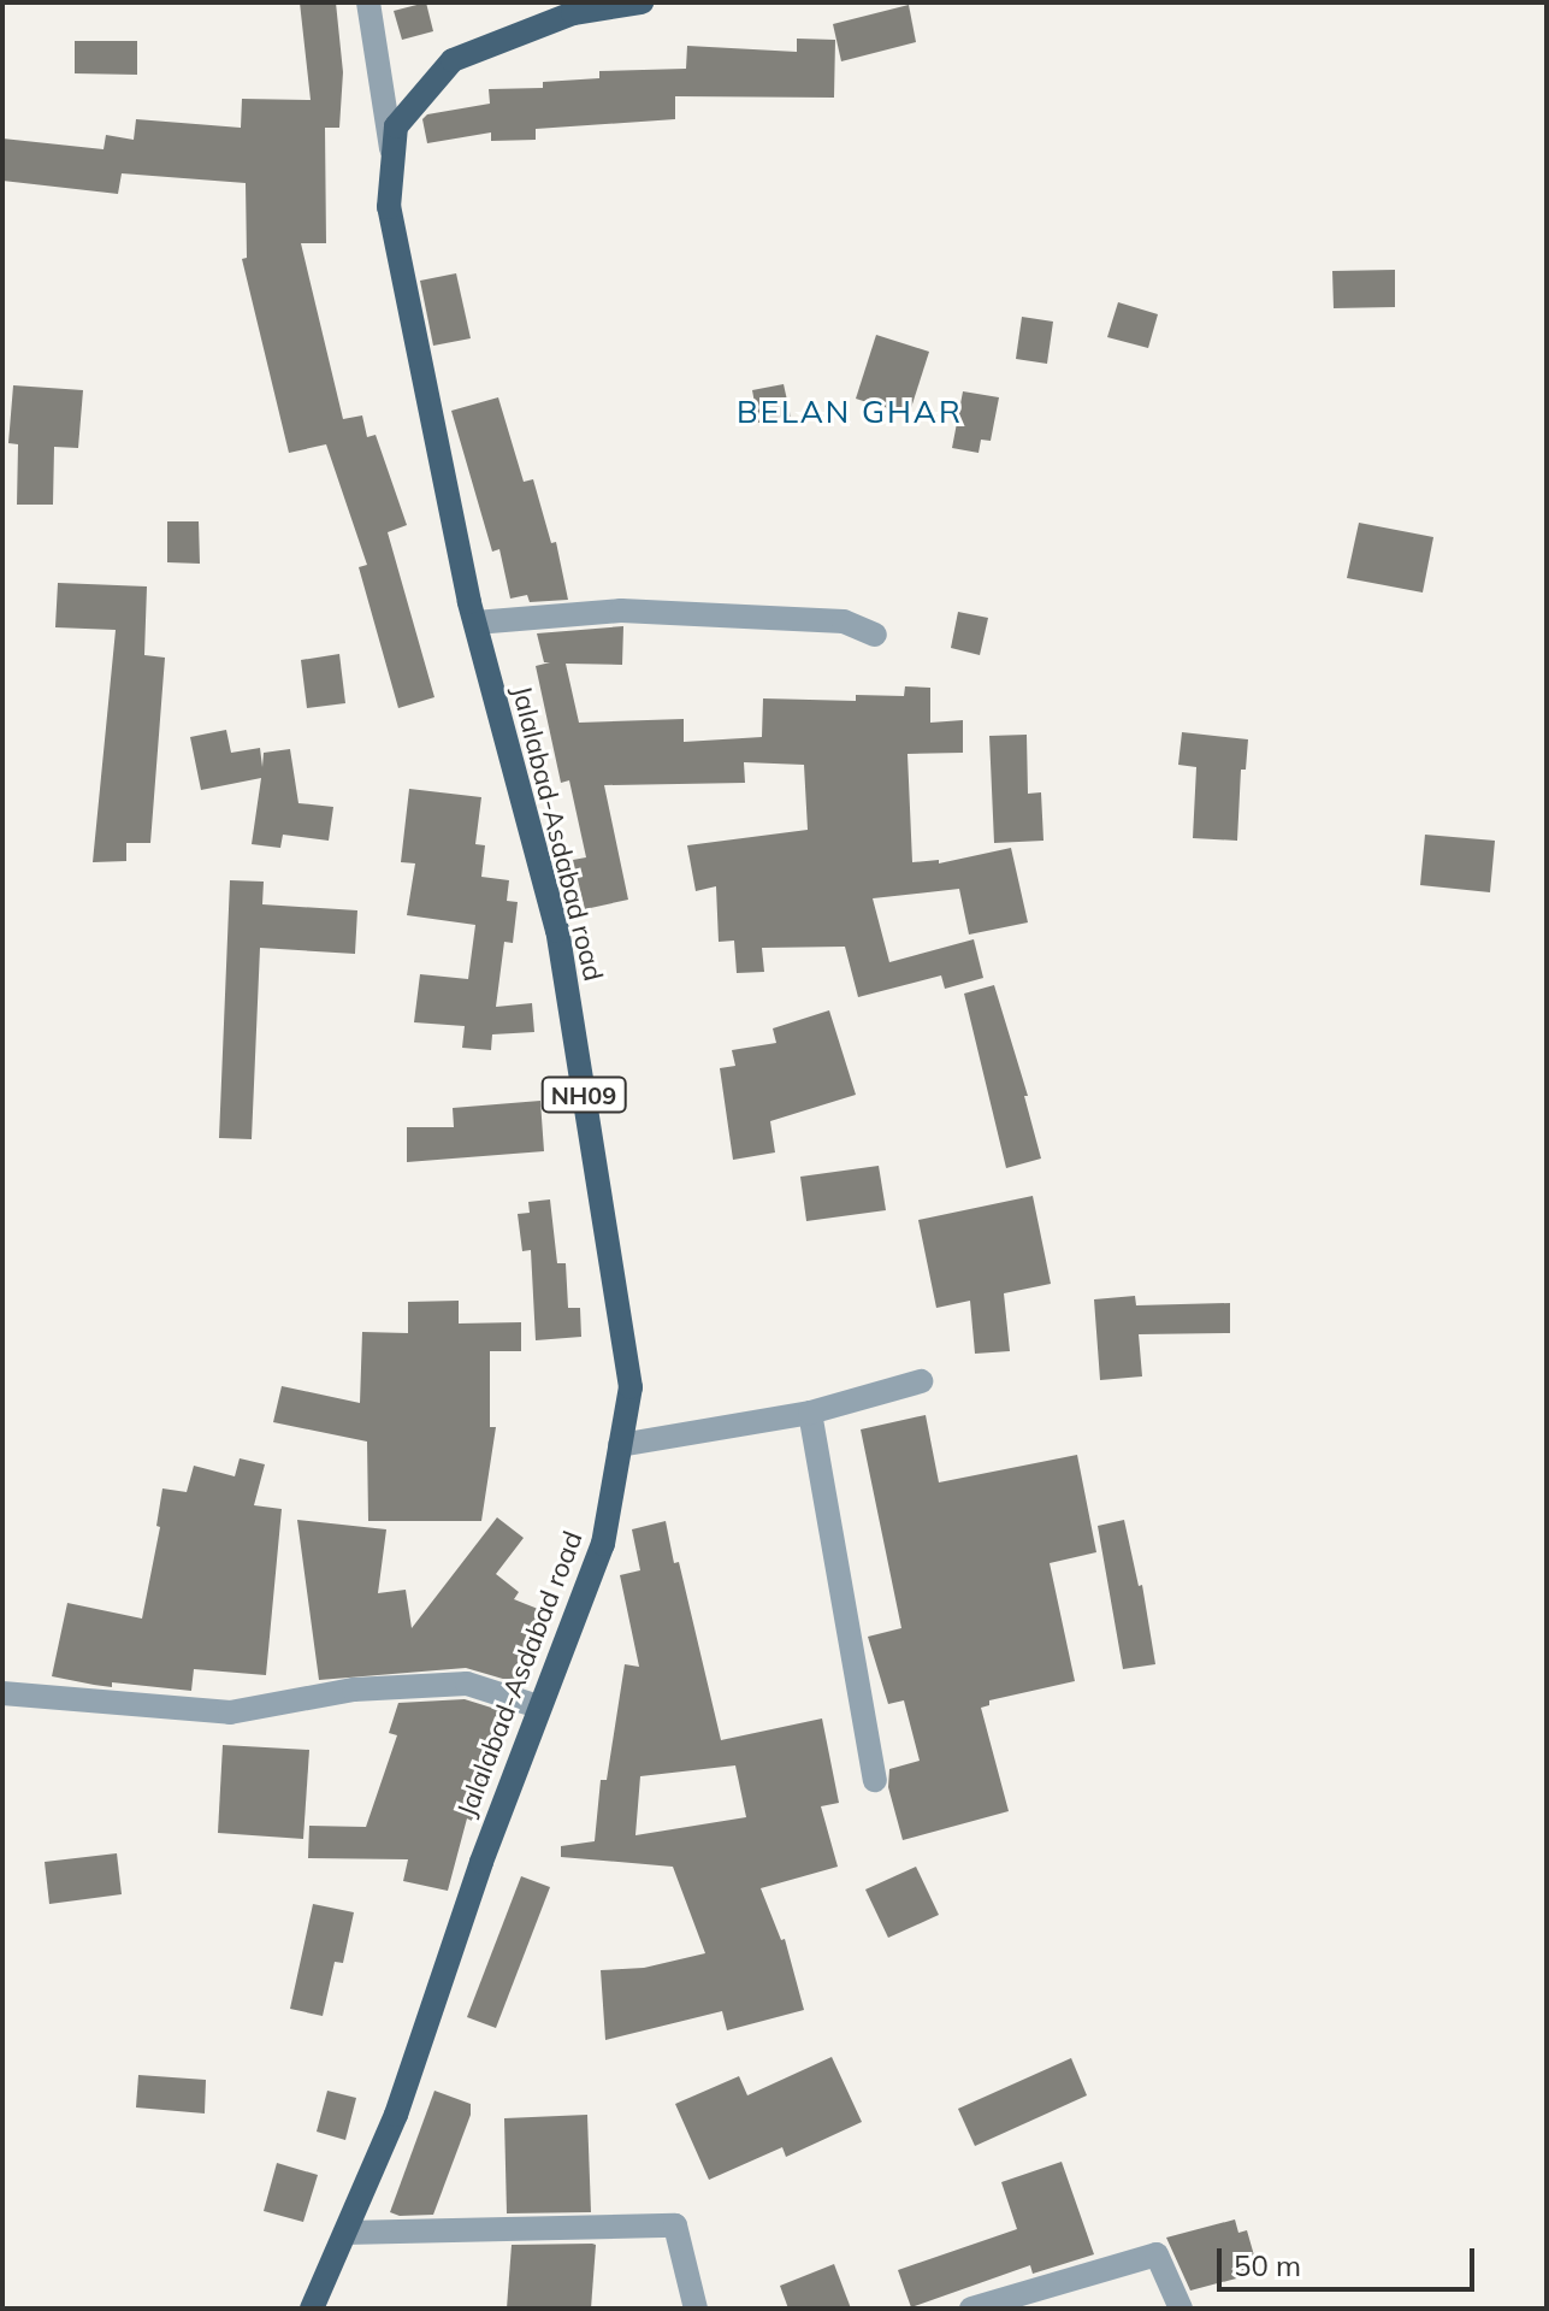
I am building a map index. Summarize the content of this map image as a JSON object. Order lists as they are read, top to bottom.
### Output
{
  "streets": {
    "main road": ["Jalalabad-Asdabad road", "NH09"]
  },
  "districts": ["BELAN GHAR"],
  "scale_bar": "50 m"
}
